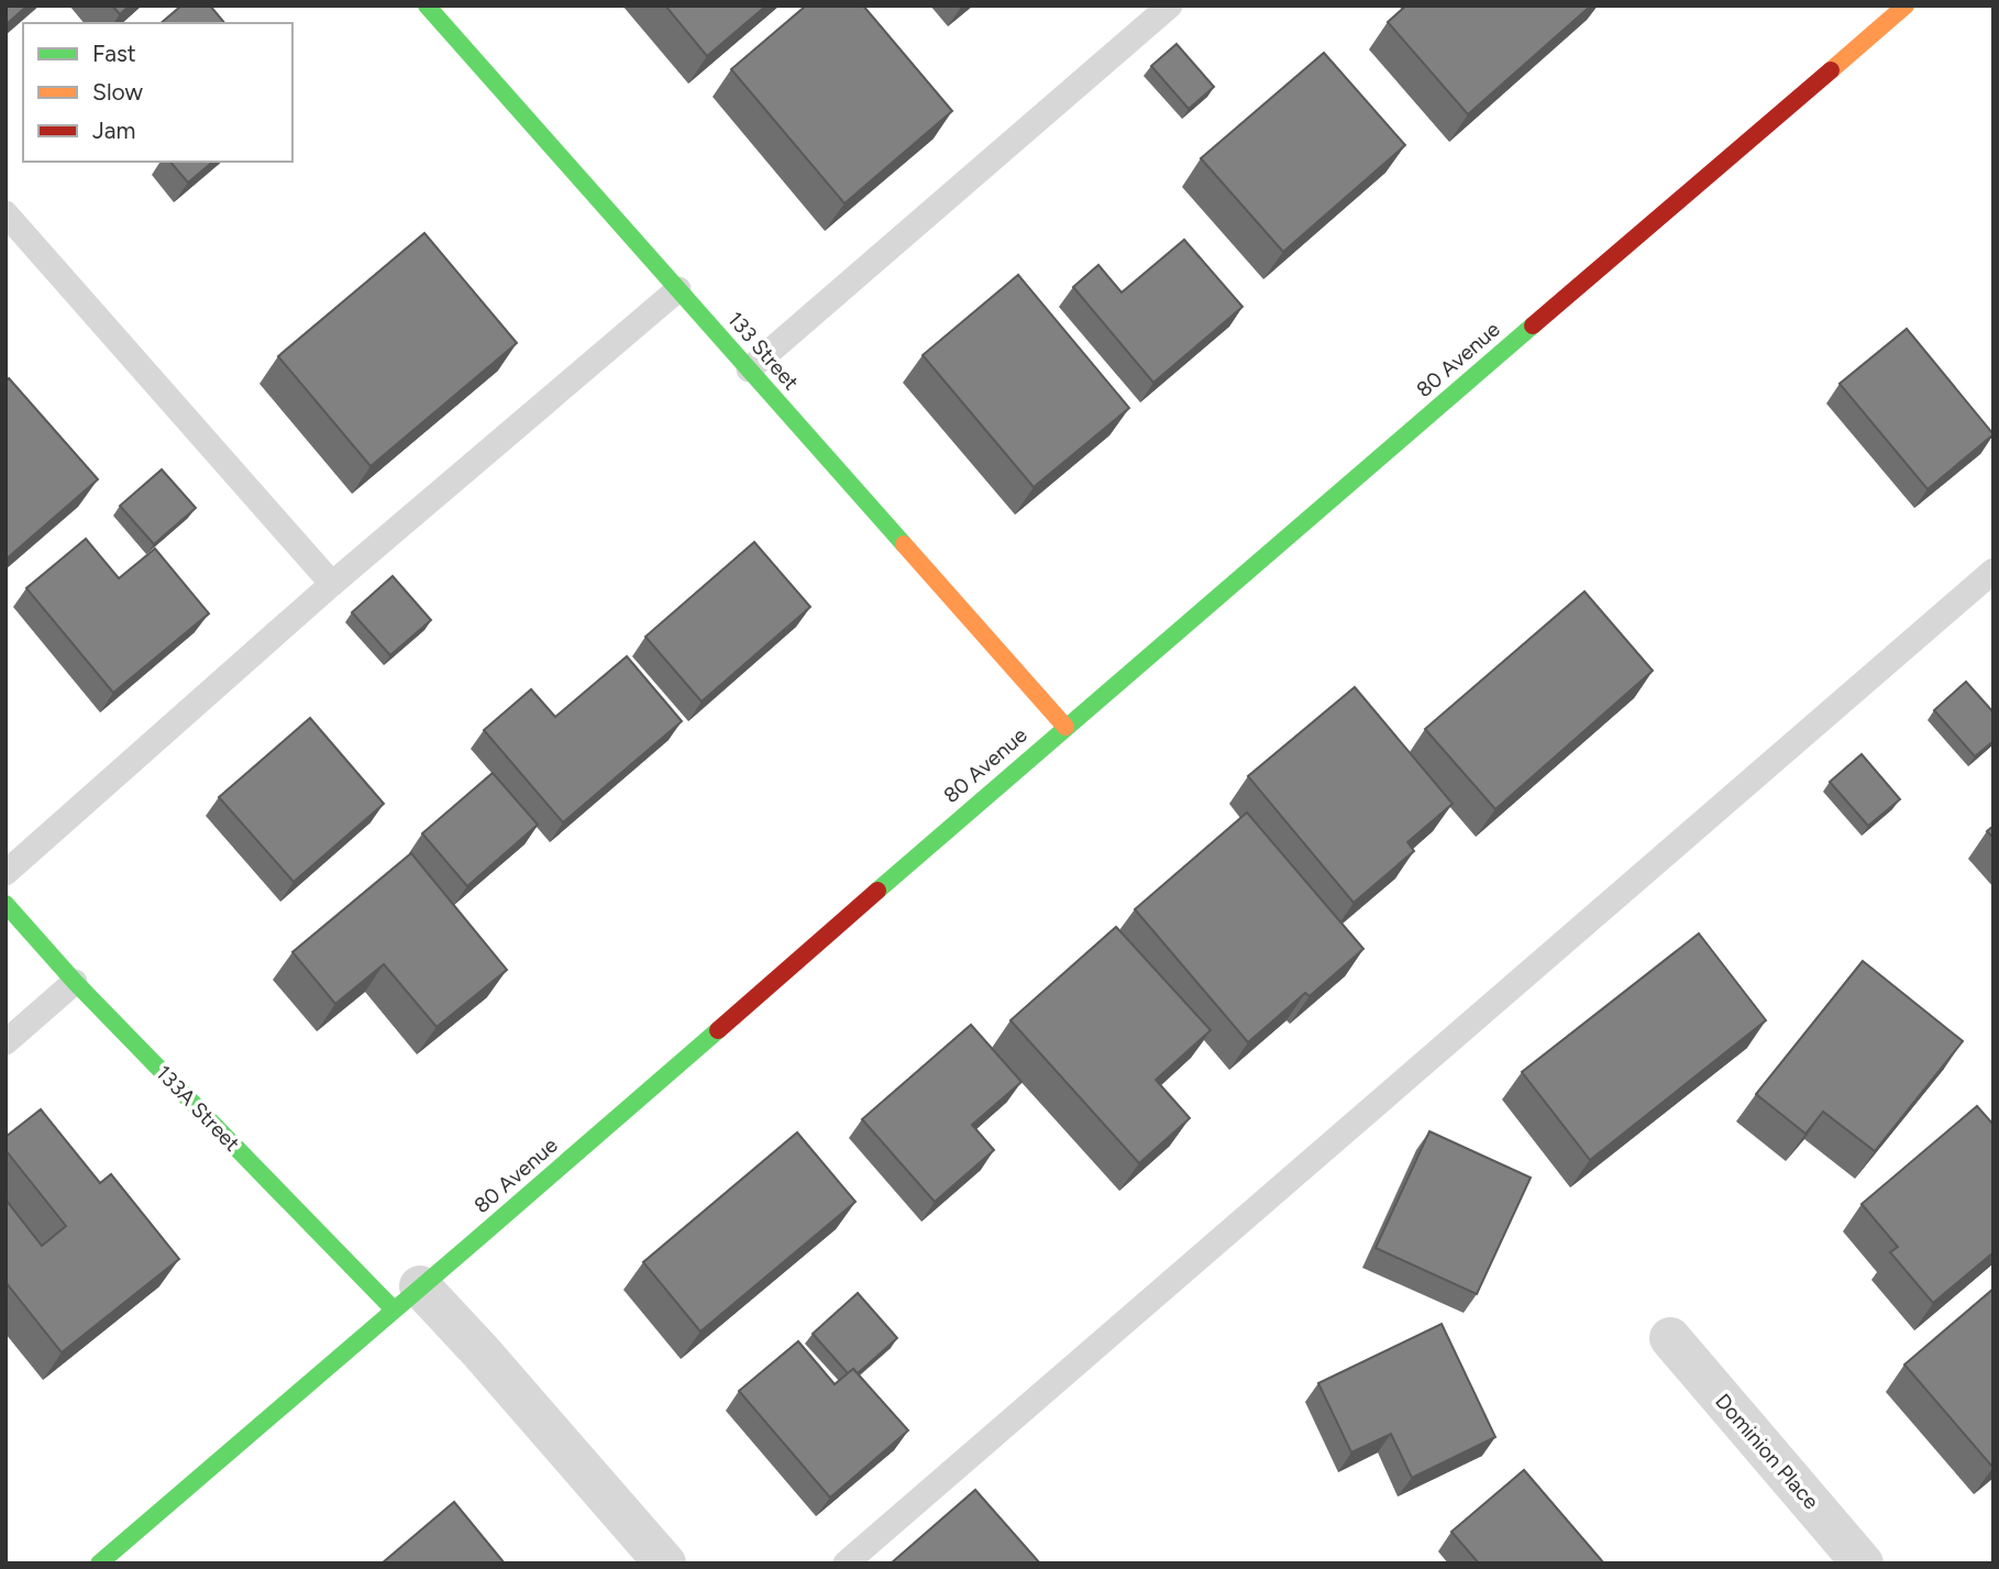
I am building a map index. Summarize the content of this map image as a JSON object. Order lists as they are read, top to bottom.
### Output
{
  "streets": {
    "main road": ["133 Street", "80 Avenue", "133A Street"],
    "street": ["Dominion Place"]
  },
  "crossings": [
    ["133 Street", "80 Avenue"],
    ["80 Avenue", "133A Street"]
  ],
  "legend": ["Fast", "Slow", "Jam"]
}
